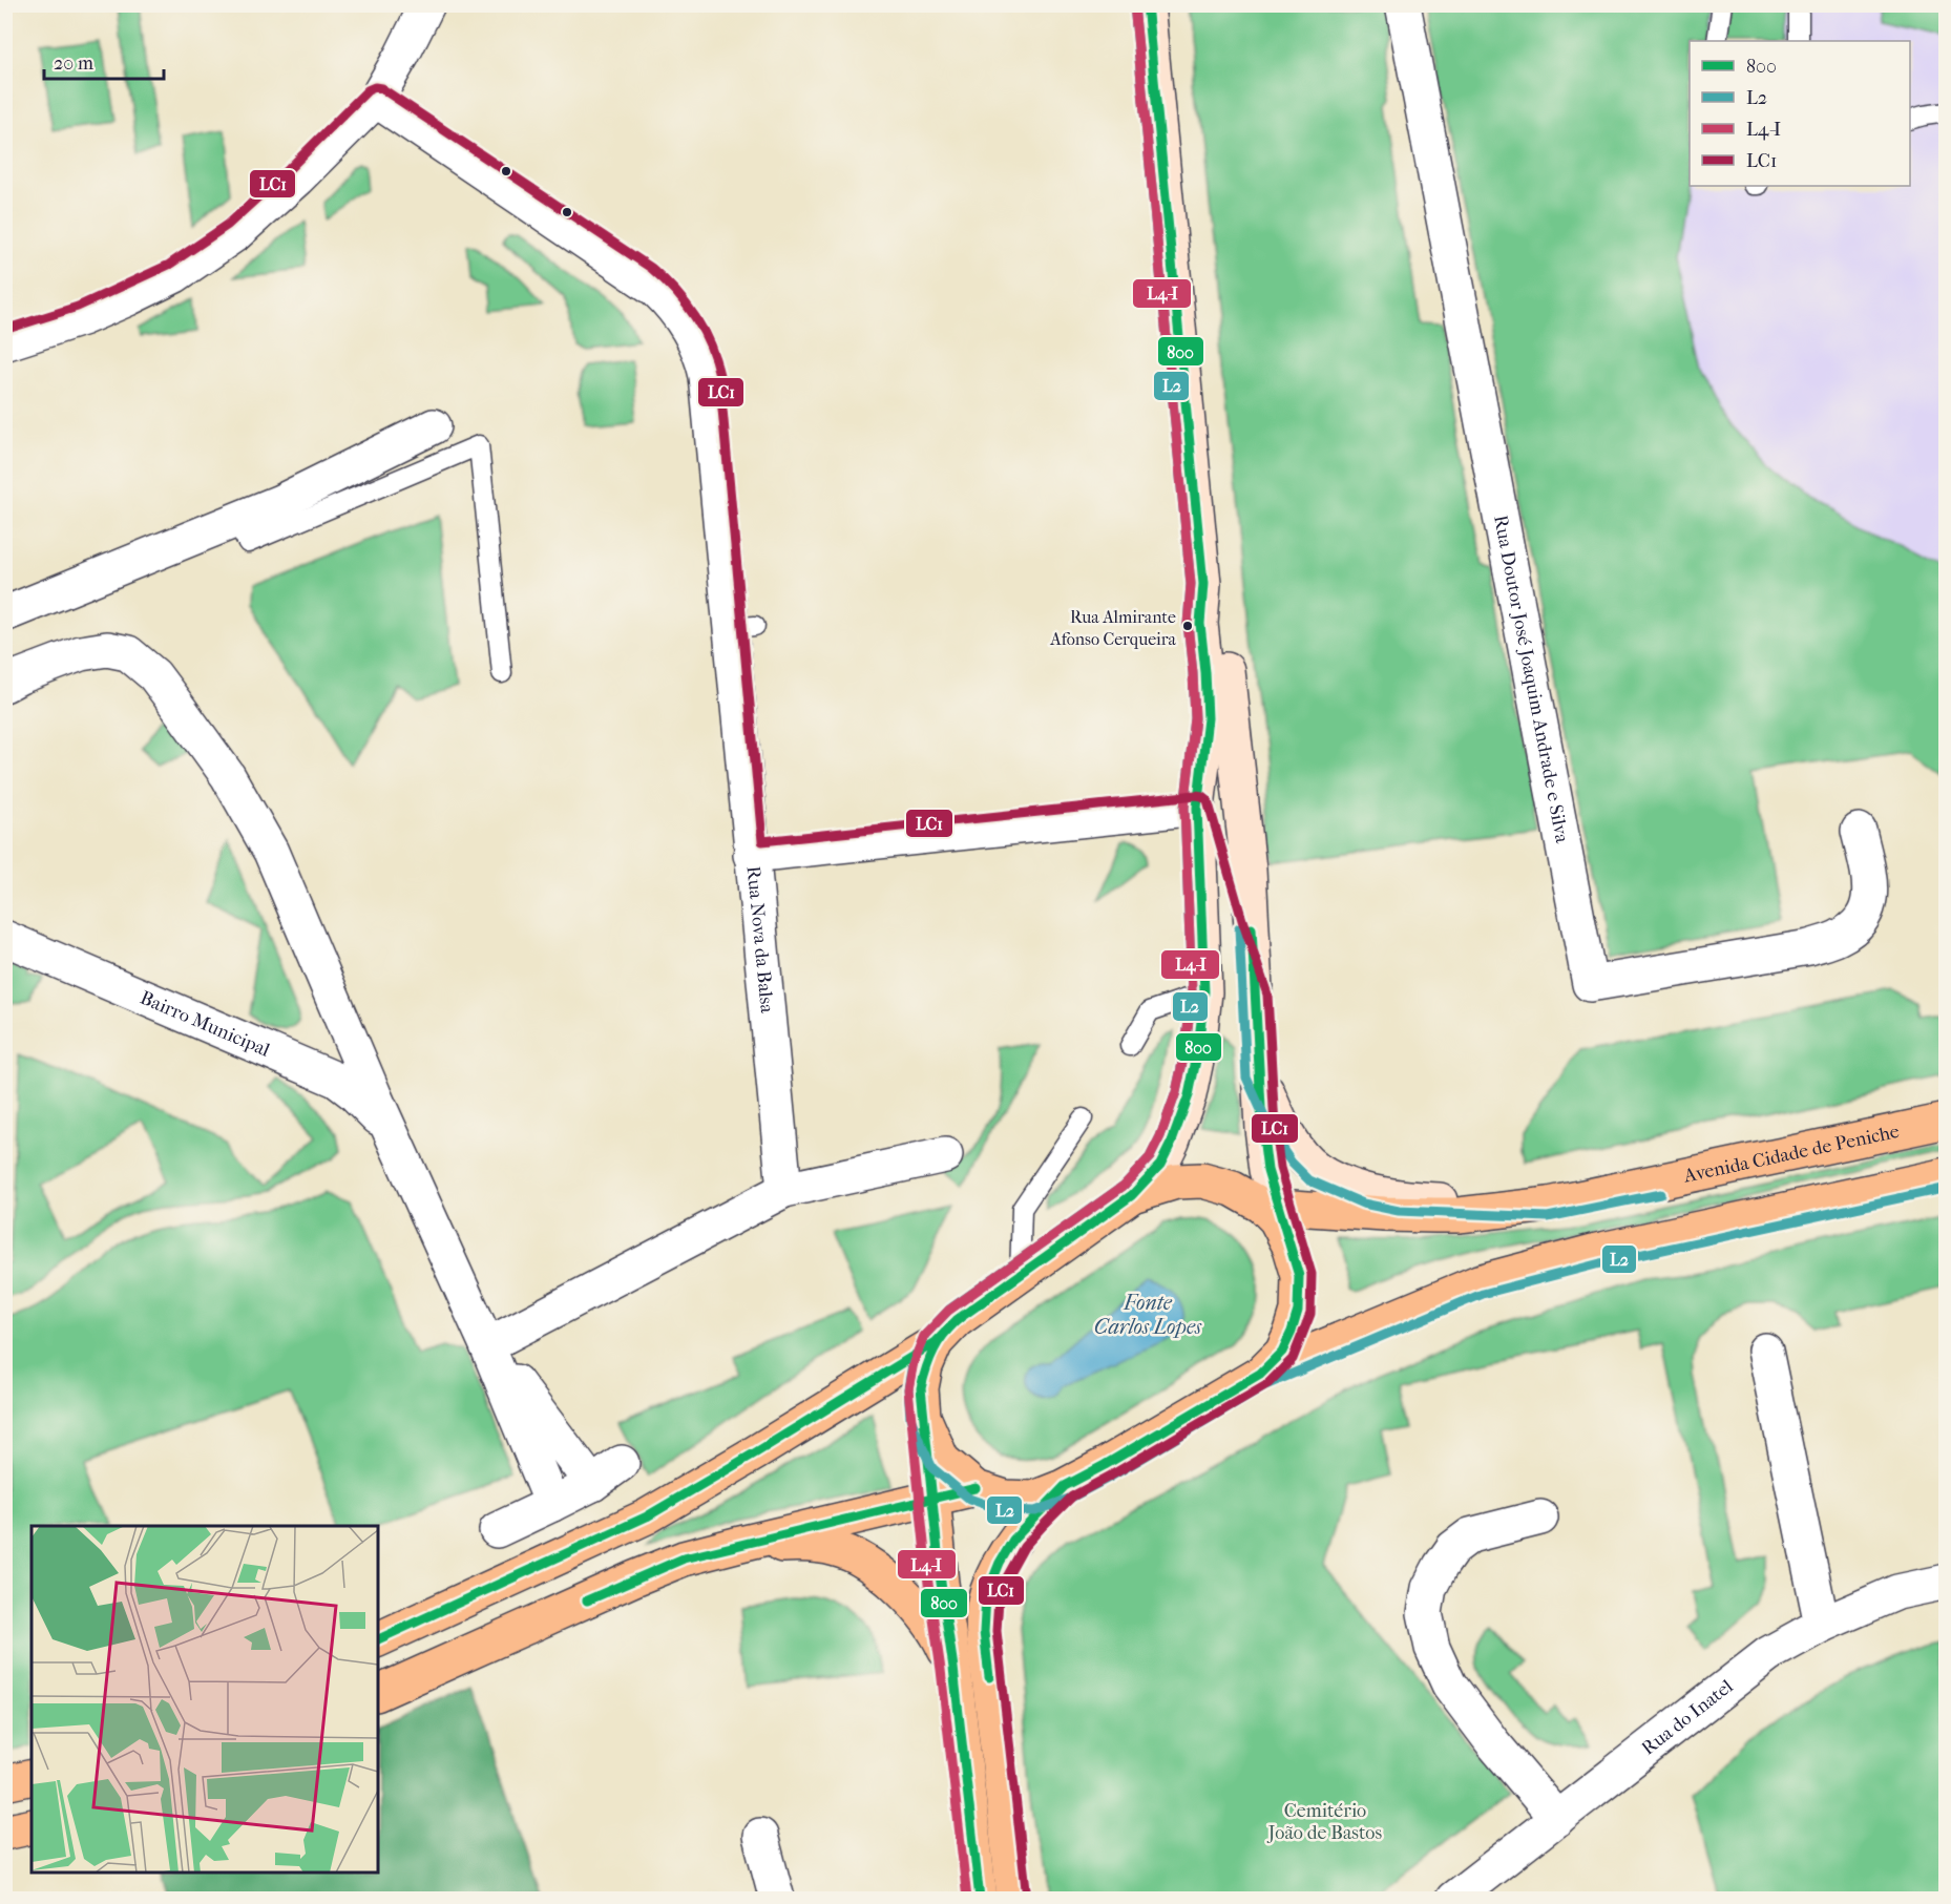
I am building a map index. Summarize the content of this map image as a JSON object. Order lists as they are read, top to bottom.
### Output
{
  "streets": {
    "main road": ["Avenida Cidade de Peniche"],
    "street": [
      "Rua Doutor José Joaquim Andrade e Silva",
      "Rua Nova da Balsa",
      "Bairro Municipal",
      "Rua do Inatel"
    ]
  },
  "water": ["Fonte Carlos Lopes"],
  "parks": ["Cemitério João de Bastos"],
  "places": ["Rua Almirante Afonso Cerqueira"],
  "lines": [
    "transit line 800",
    "transit line L2",
    "transit line L4-I",
    "transit line LC1"
  ],
  "legend": [
    "800",
    "L2",
    "L4-I",
    "LC1"
  ],
  "scale_bar": "20 m"
}
